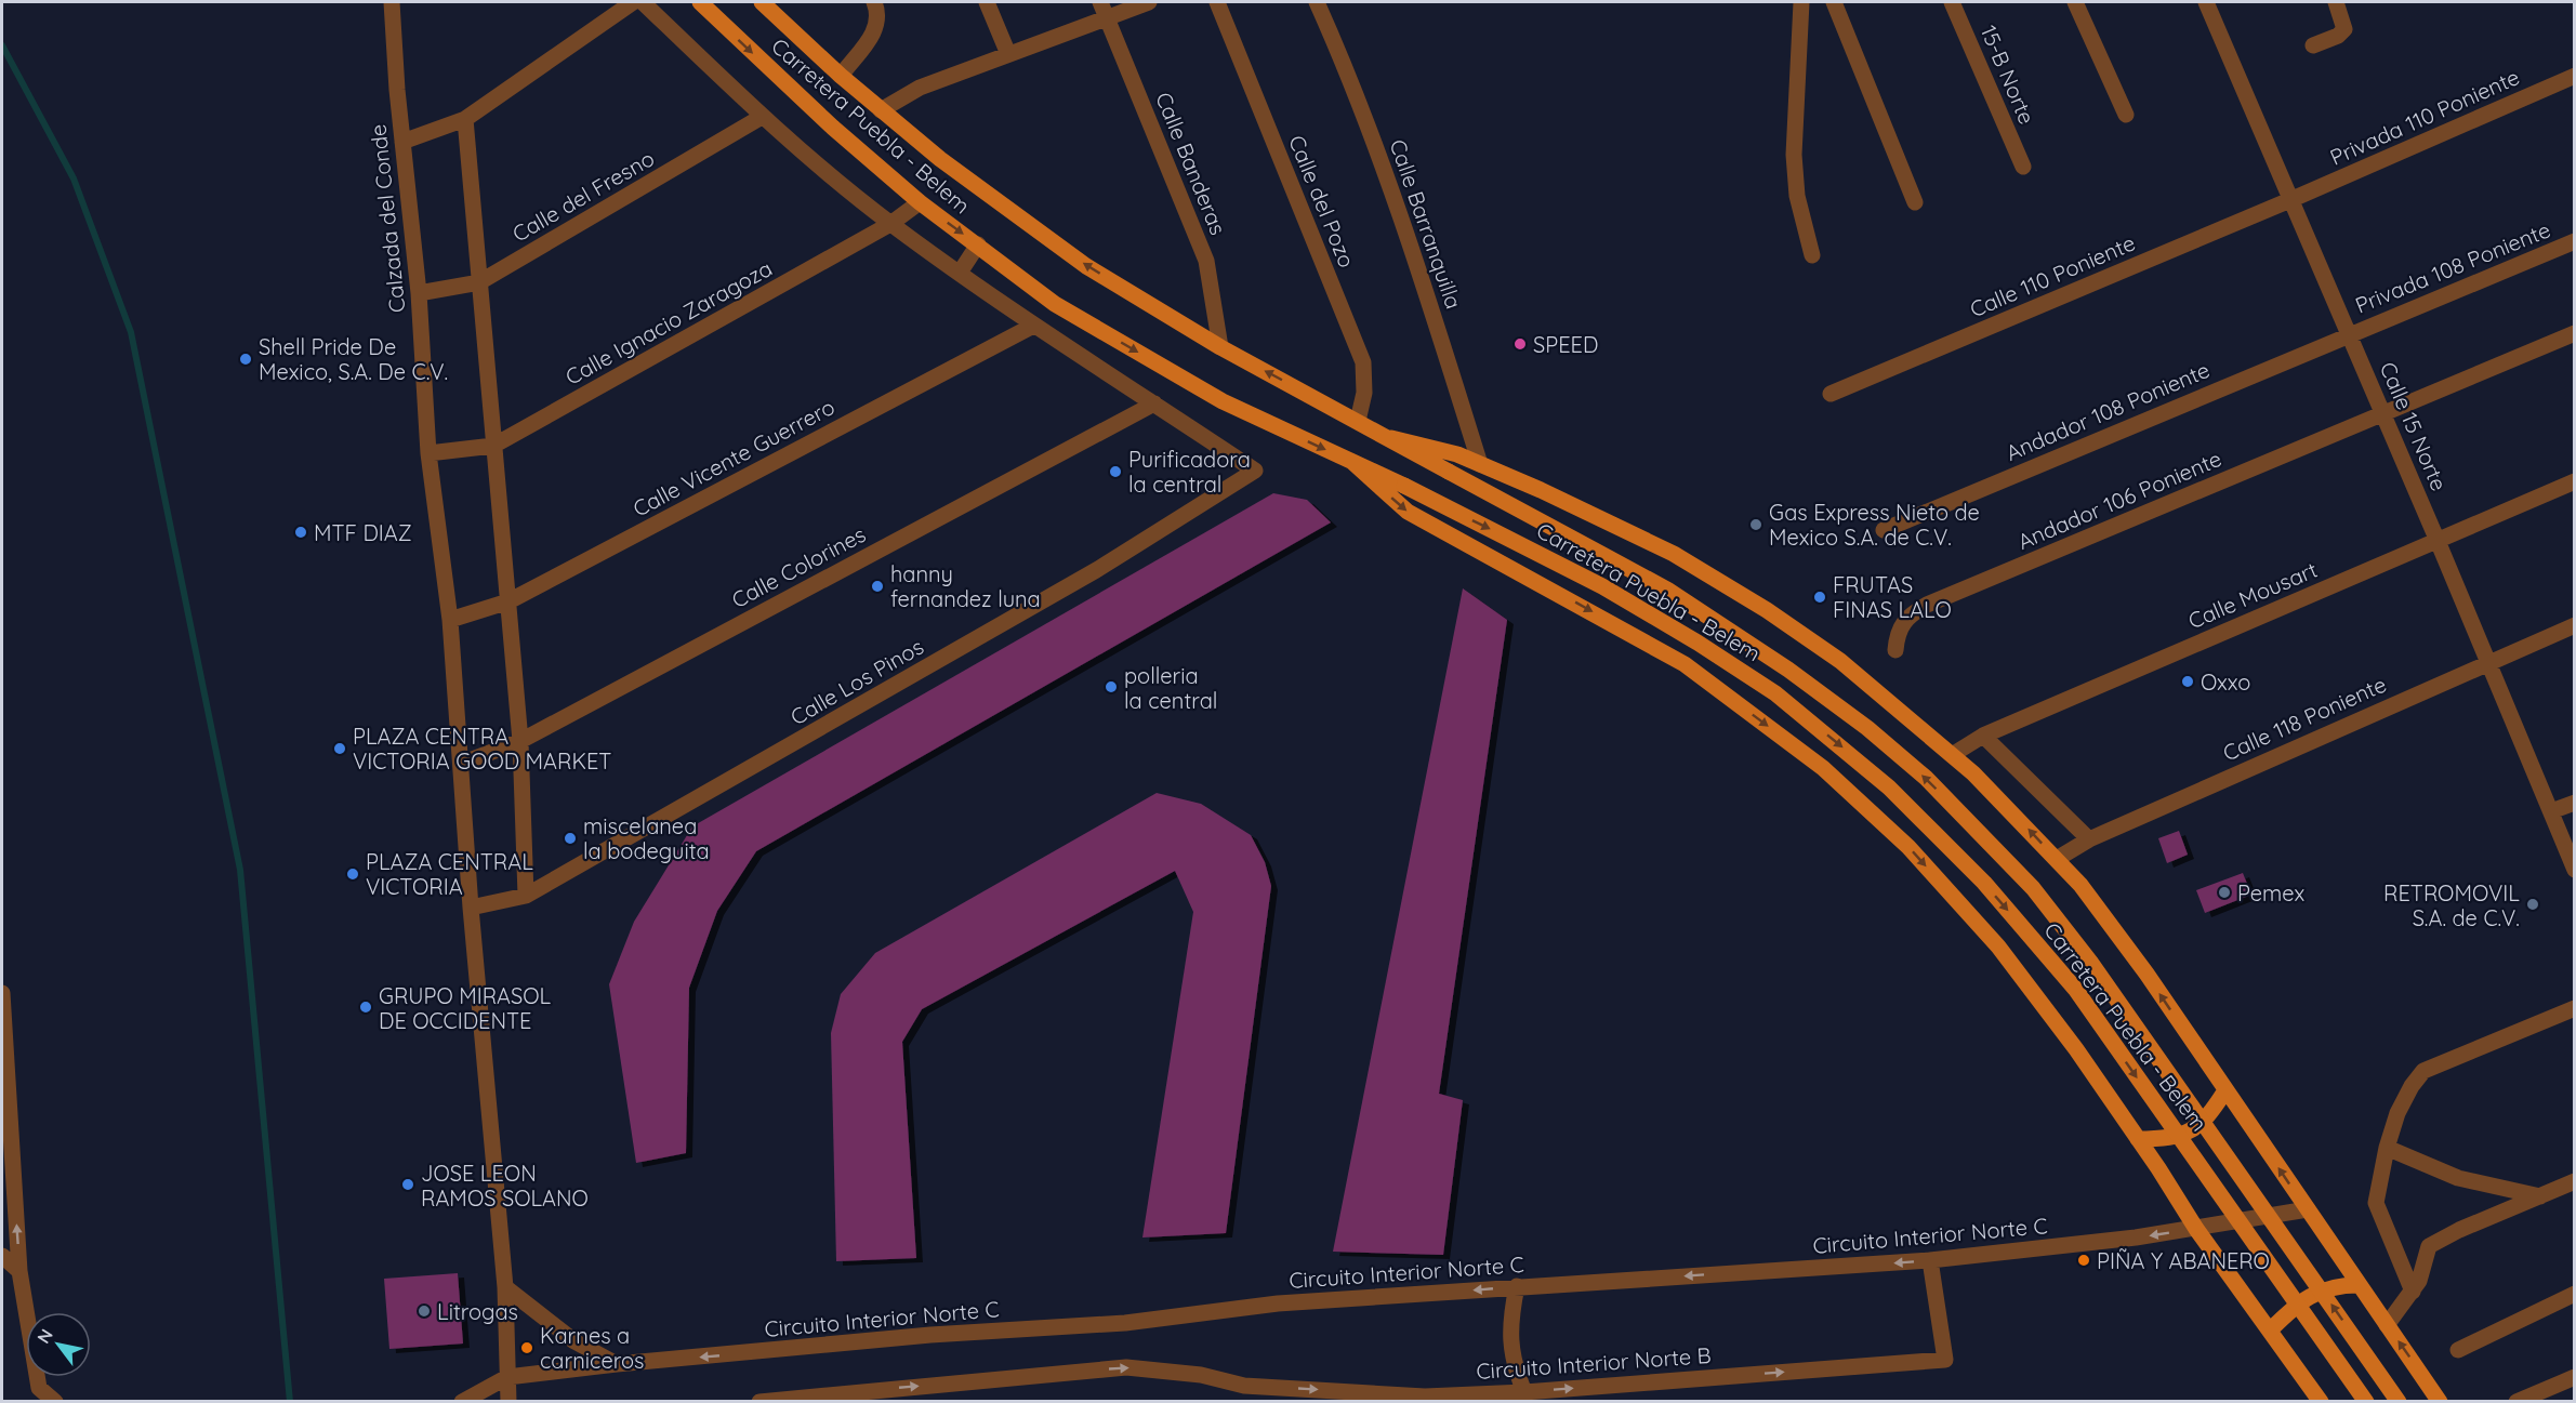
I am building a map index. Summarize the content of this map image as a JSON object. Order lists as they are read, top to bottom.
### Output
{
  "streets": {
    "main road": ["Carretera Puebla - Belem"],
    "street": [
      "15-B Norte",
      "Privada 110 Poniente",
      "Calle Banderas",
      "Calle del Fresno",
      "Calle del Pozo",
      "Calzada del Conde",
      "Calle Barranquilla",
      "Privada 108 Poniente",
      "Calle 110 Poniente",
      "Calle Ignacio Zaragoza",
      "Andador 108 Poniente",
      "Calle 15 Norte",
      "Calle Vicente Guerrero",
      "Andador 106 Poniente",
      "Calle Colorines",
      "Calle Mousart",
      "Calle Los Pinos",
      "Calle 118 Poniente",
      "Circuito Interior Norte C",
      "Circuito Interior Norte B"
    ]
  },
  "crossings": [
    ["Privada 110 Poniente", "Calle 110 Poniente"],
    ["Privada 110 Poniente", "Calle 15 Norte"],
    ["Carretera Puebla - Belem", "Calle Banderas"],
    ["Carretera Puebla - Belem", "Calle del Pozo"],
    ["Carretera Puebla - Belem", "Calle Ignacio Zaragoza"],
    ["Calle del Fresno", "Calzada del Conde"],
    ["Calzada del Conde", "Calle Ignacio Zaragoza"],
    ["Calzada del Conde", "Calle Vicente Guerrero"],
    ["Calzada del Conde", "Calle Colorines"],
    ["Calzada del Conde", "Calle Los Pinos"],
    ["Calzada del Conde", "Circuito Interior Norte C"],
    ["Privada 108 Poniente", "Andador 108 Poniente"],
    ["Privada 108 Poniente", "Calle 15 Norte"],
    ["Calle 110 Poniente", "Calle 15 Norte"],
    ["Andador 108 Poniente", "Calle 15 Norte"],
    ["Calle 15 Norte", "Andador 106 Poniente"],
    ["Calle 15 Norte", "Calle Mousart"],
    ["Calle 15 Norte", "Calle 118 Poniente"],
    ["Calle Colorines", "Calle Los Pinos"],
    ["Circuito Interior Norte C", "Circuito Interior Norte B"]
  ],
  "one_way": ["Circuito Interior Norte C", "Circuito Interior Norte B"],
  "places": [
    "SPEED",
    "Shell Pride De Mexico, S.A. De C.V.",
    "Purificadora la central",
    "Gas Express Nieto de Mexico S.A. de C.V.",
    "MTF DIAZ",
    "hanny fernandez luna",
    "FRUTAS FINAS LALO",
    "Oxxo",
    "polleria la central",
    "PLAZA CENTRA VICTORIA GOOD MARKET",
    "miscelanea la bodeguita",
    "PLAZA CENTRAL VICTORIA",
    "Pemex",
    "RETROMOVIL S.A. de C.V.",
    "GRUPO MIRASOL DE OCCIDENTE",
    "JOSE LEON RAMOS SOLANO",
    "PIÑA Y ABANERO",
    "Litrogas",
    "Karnes a carniceros"
  ],
  "north": "top left"
}
